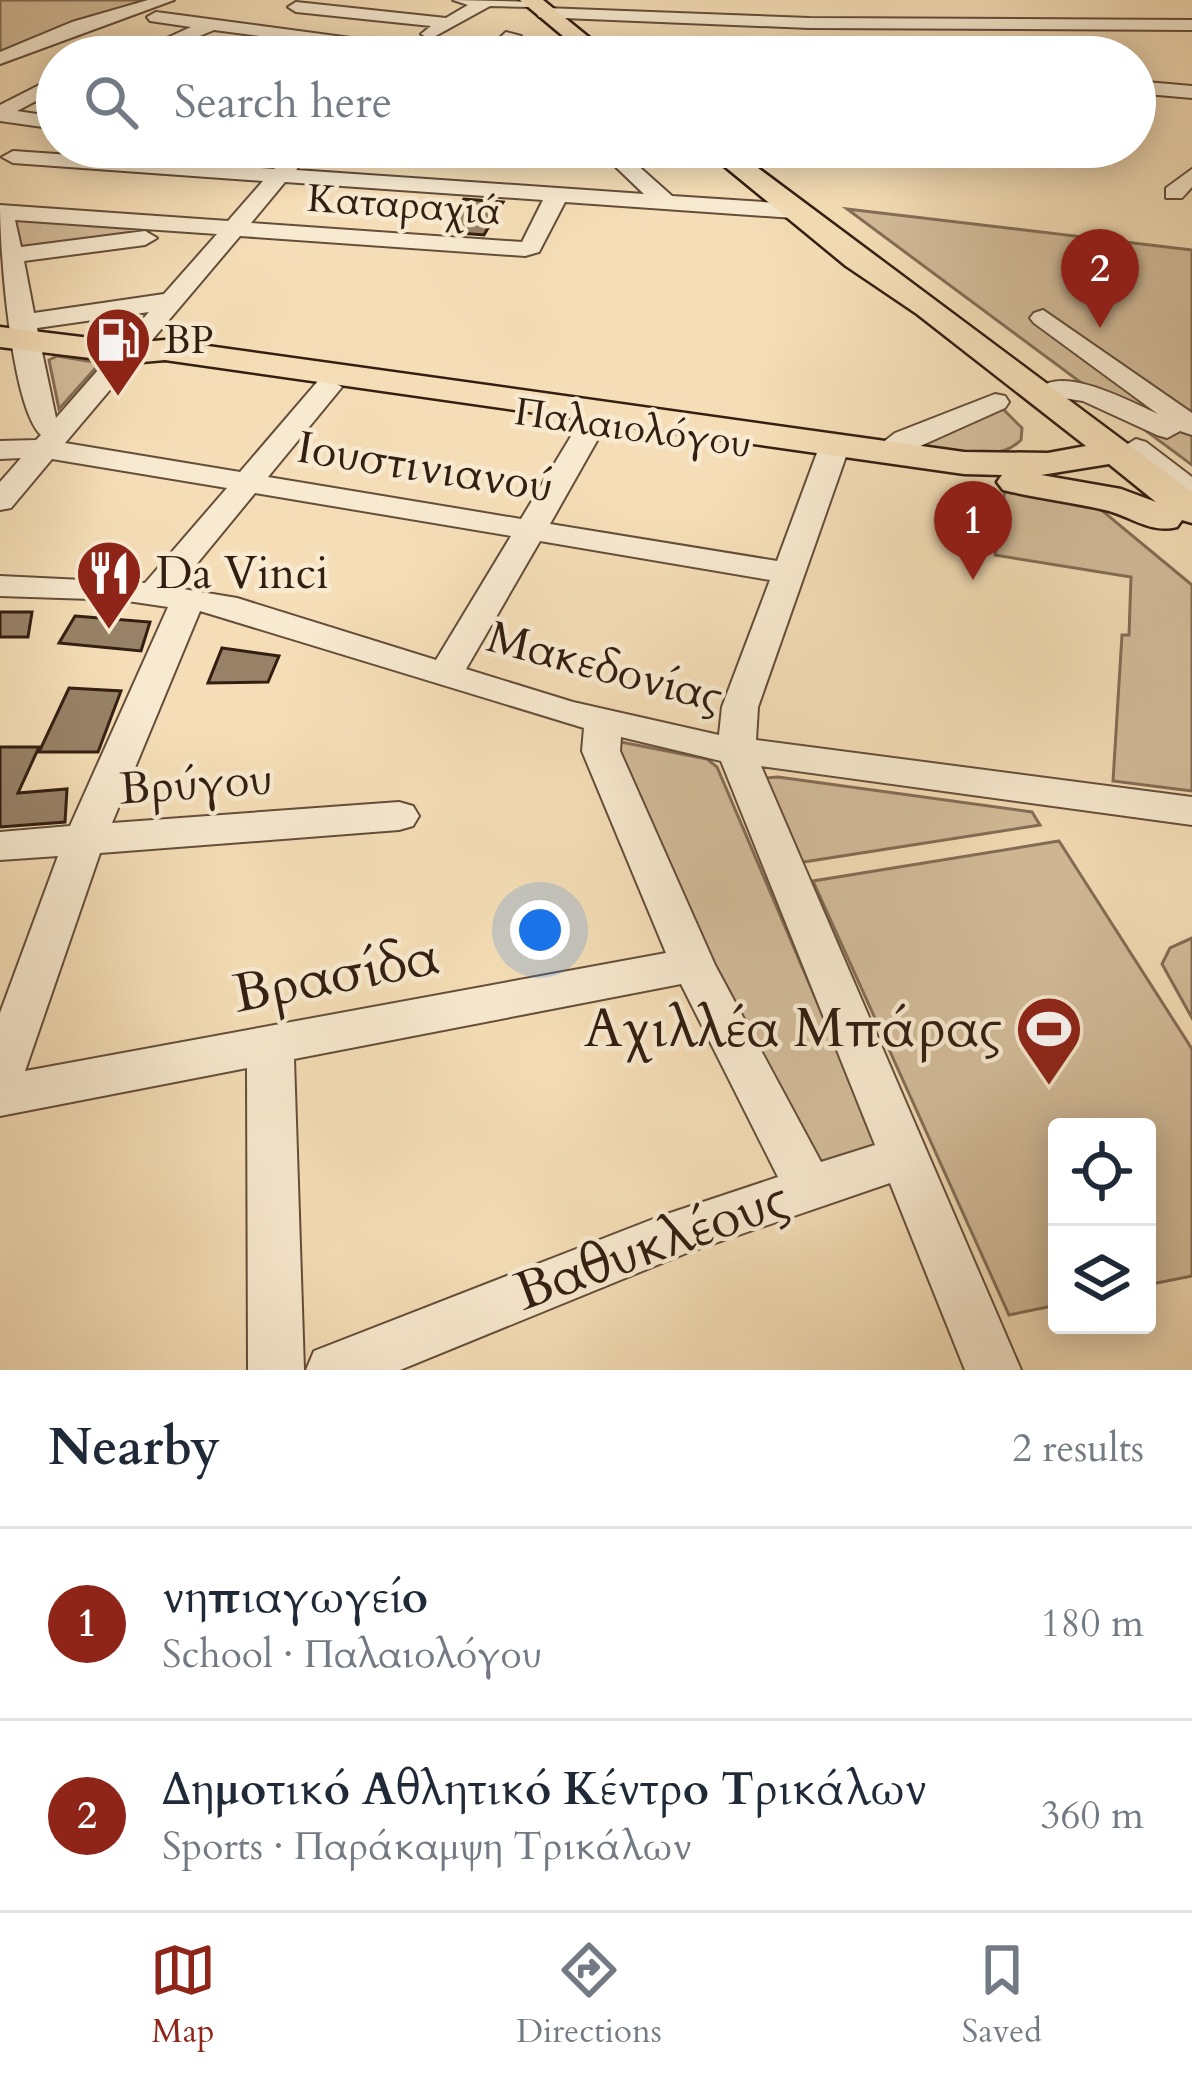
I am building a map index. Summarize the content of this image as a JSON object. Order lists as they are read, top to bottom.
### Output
{
  "streets": {
    "main road": ["Παλαιολόγου"],
    "street": [
      "Καταραχιά",
      "Ιουστινιανού",
      "Μακεδονίας",
      "Βρύγου",
      "Βρασίδα",
      "Βαθυκλέους"
    ]
  },
  "places": {
    "fuel station": ["BP"],
    "restaurant": ["Da Vinci"],
    "sports": ["Αχιλλέα Μπάρας"]
  },
  "page": {
    "search": "Search here",
    "pins": ["2", "1"],
    "heading": ["Nearby", "2 results"],
    "list": [
      {
        "mark": "1",
        "name": "νηπιαγωγείο",
        "note": "School · Παλαιολόγου",
        "value": "180 m"
      },
      {
        "mark": "2",
        "name": "Δημοτικό Αθλητικό Κέντρο Τρικάλων",
        "note": "Sports · Παράκαμψη Τρικάλων",
        "value": "360 m"
      }
    ],
    "nav": ["Map", "Directions", "Saved"]
  }
}
